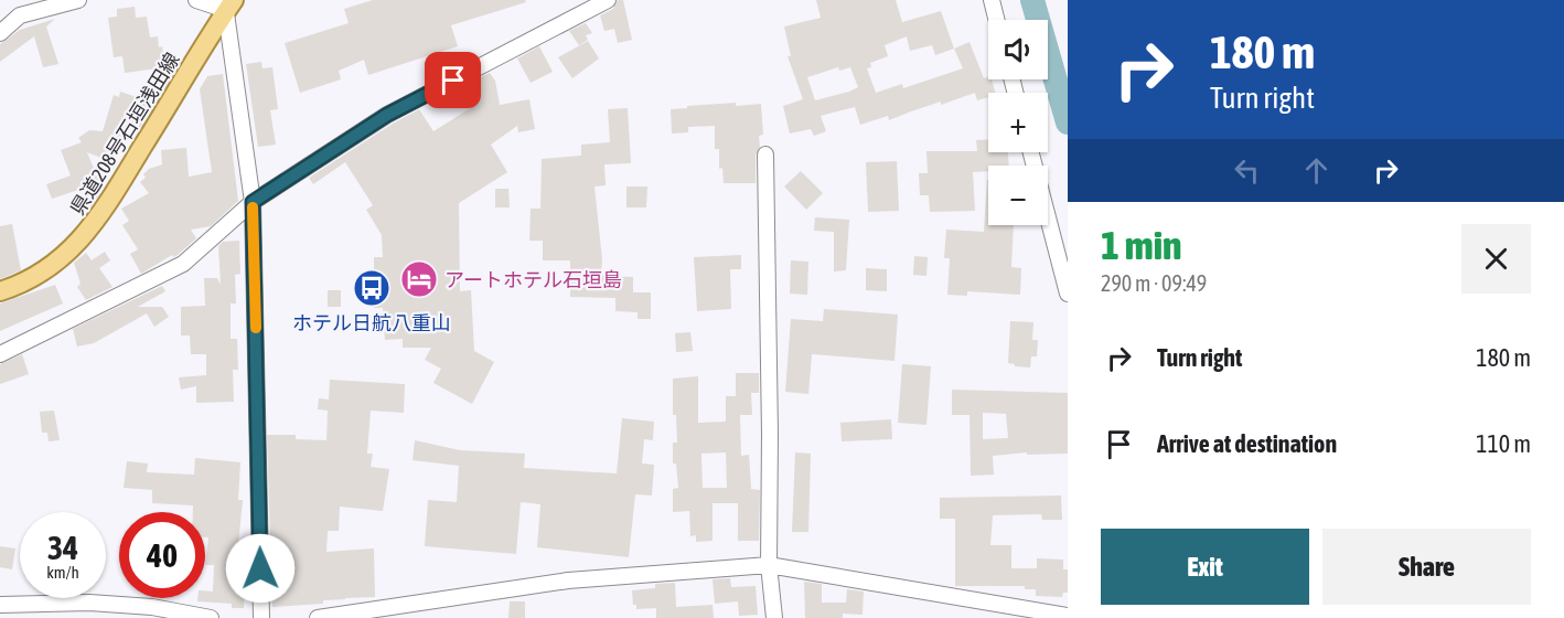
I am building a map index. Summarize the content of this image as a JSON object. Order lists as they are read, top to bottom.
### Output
{
  "streets": {
    "main road": ["県道208号石垣浅田線"]
  },
  "places": {
    "hotel": ["アートホテル石垣島"],
    "bus stop": ["ホテル日航八重山"]
  },
  "page": {
    "turn": ["180 m", "Turn right"],
    "map_buttons": ["+", "−"],
    "heading": ["1 min", "290 m · 09:49"],
    "list": [
      {
        "name": "Turn right",
        "value": "180 m"
      },
      {
        "name": "Arrive at destination",
        "value": "110 m"
      }
    ],
    "speed": "34 km/h",
    "limit": "40",
    "buttons": ["Exit", "Share"]
  }
}
